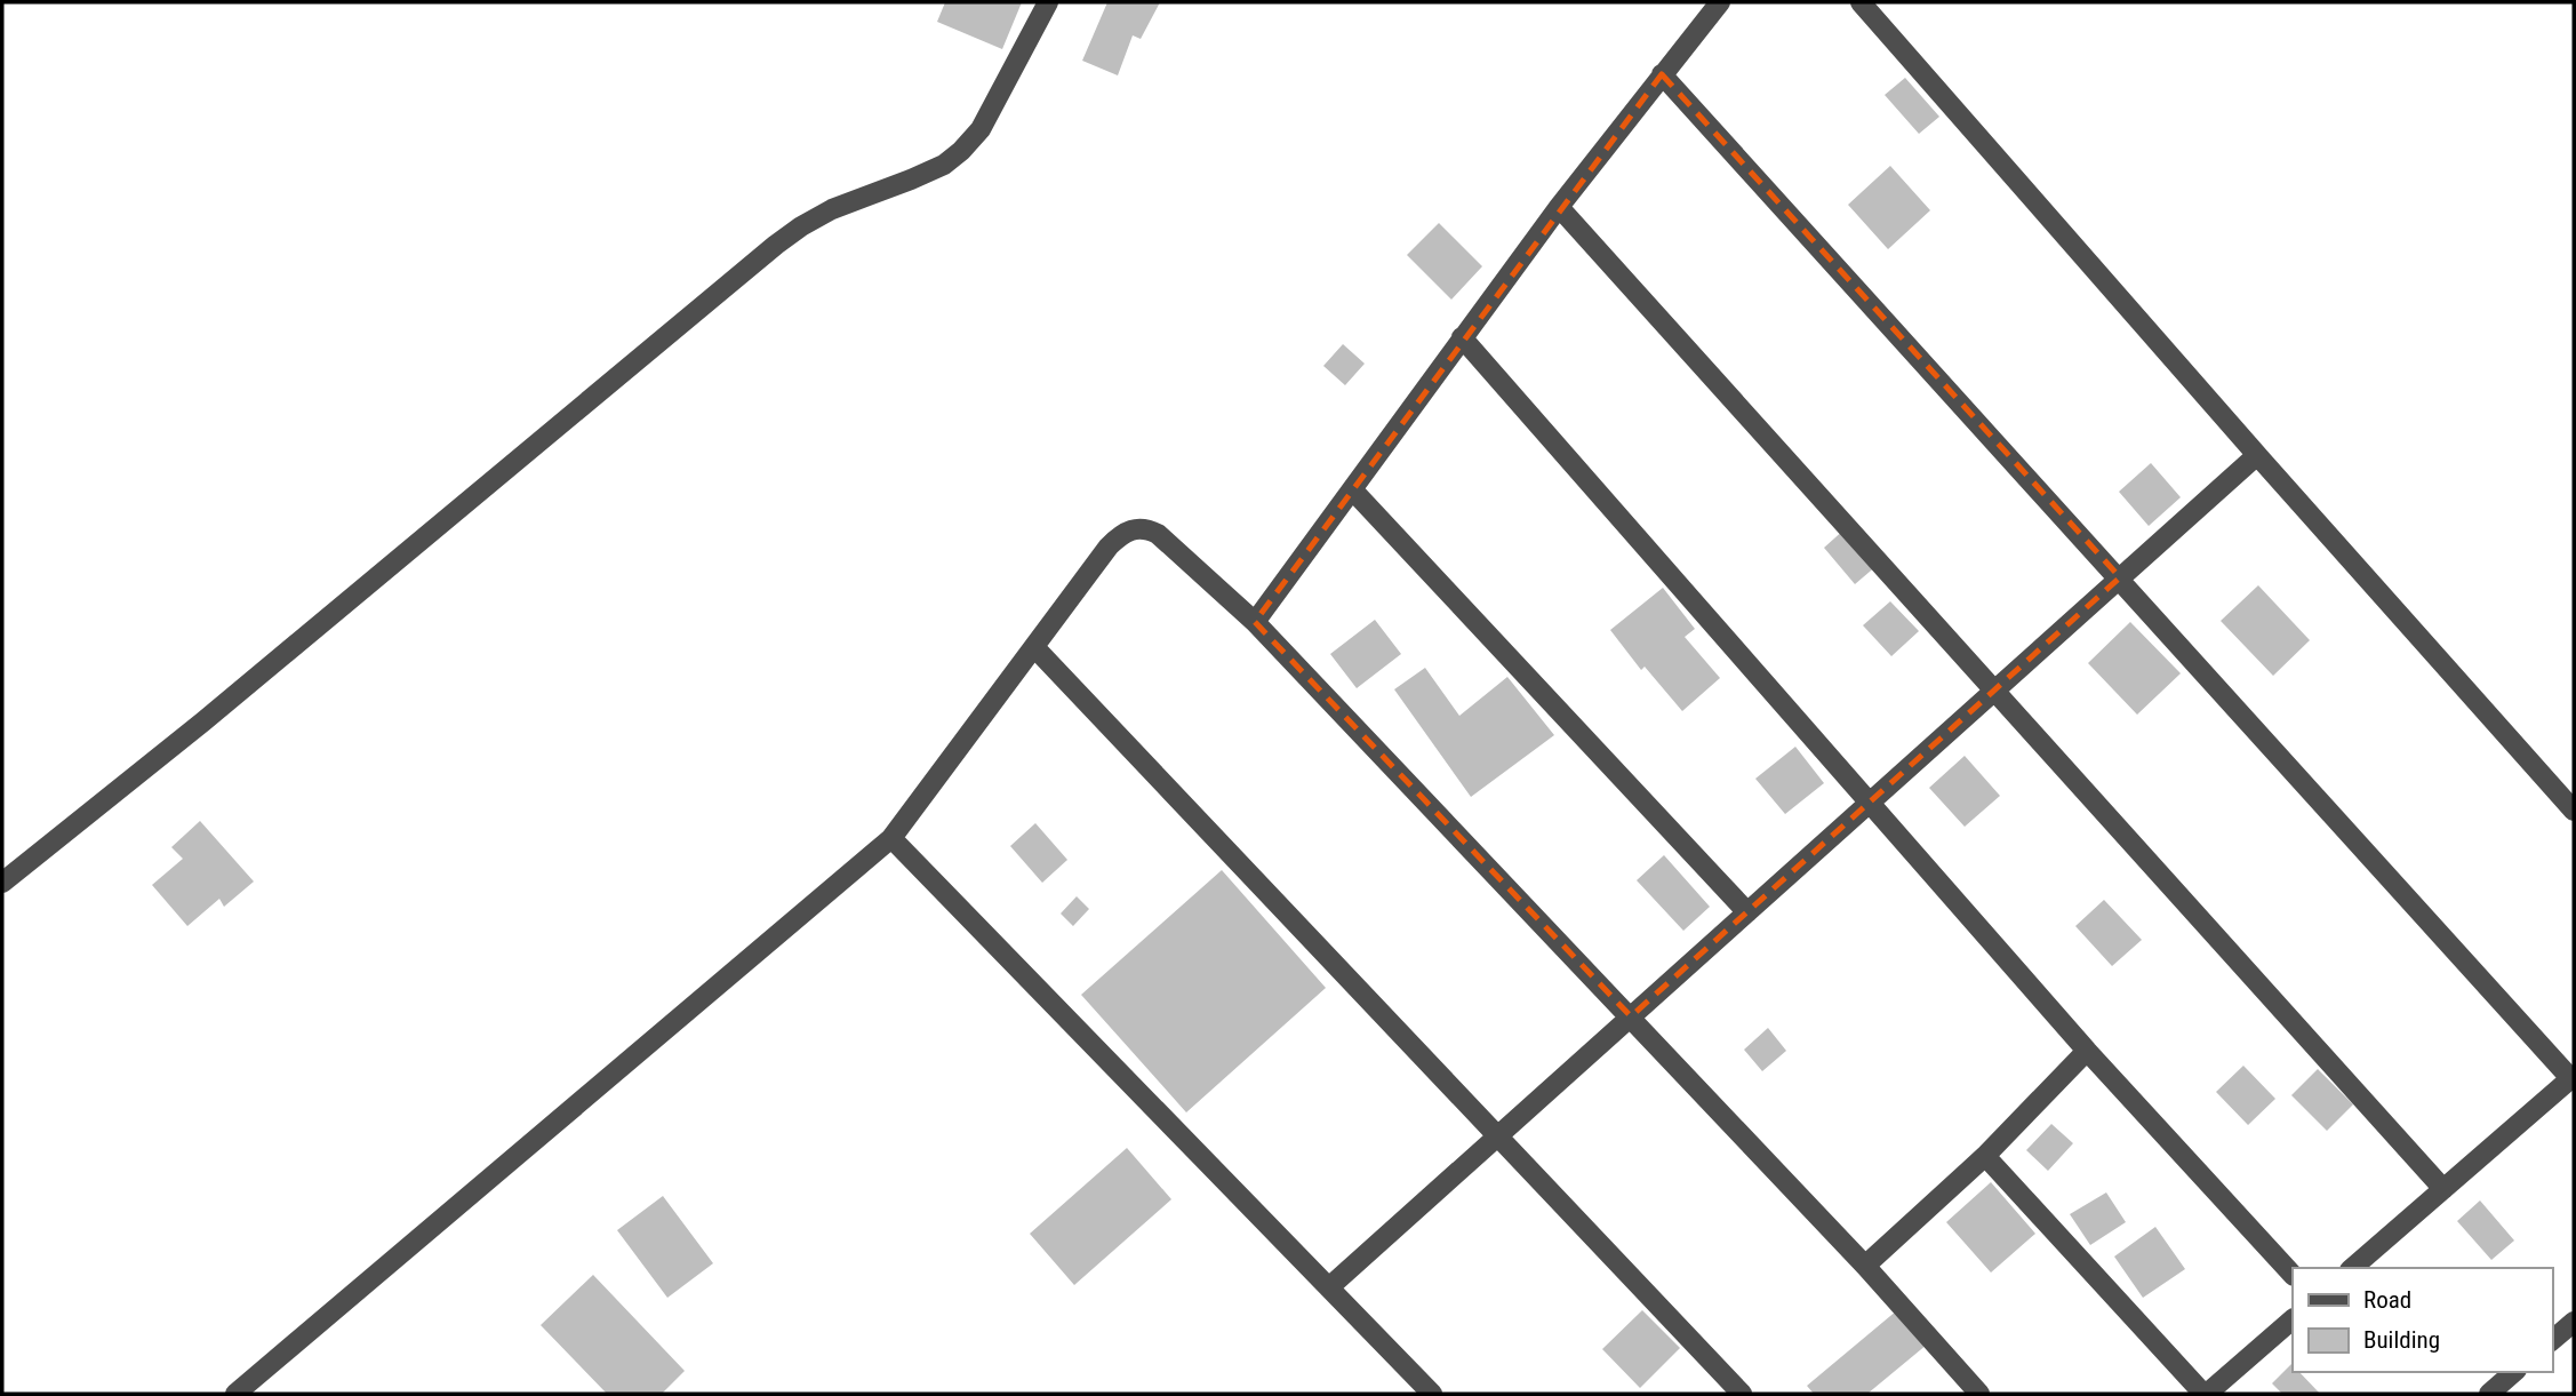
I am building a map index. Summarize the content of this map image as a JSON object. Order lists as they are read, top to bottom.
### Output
{
  "legend": ["Road", "Building"]
}
